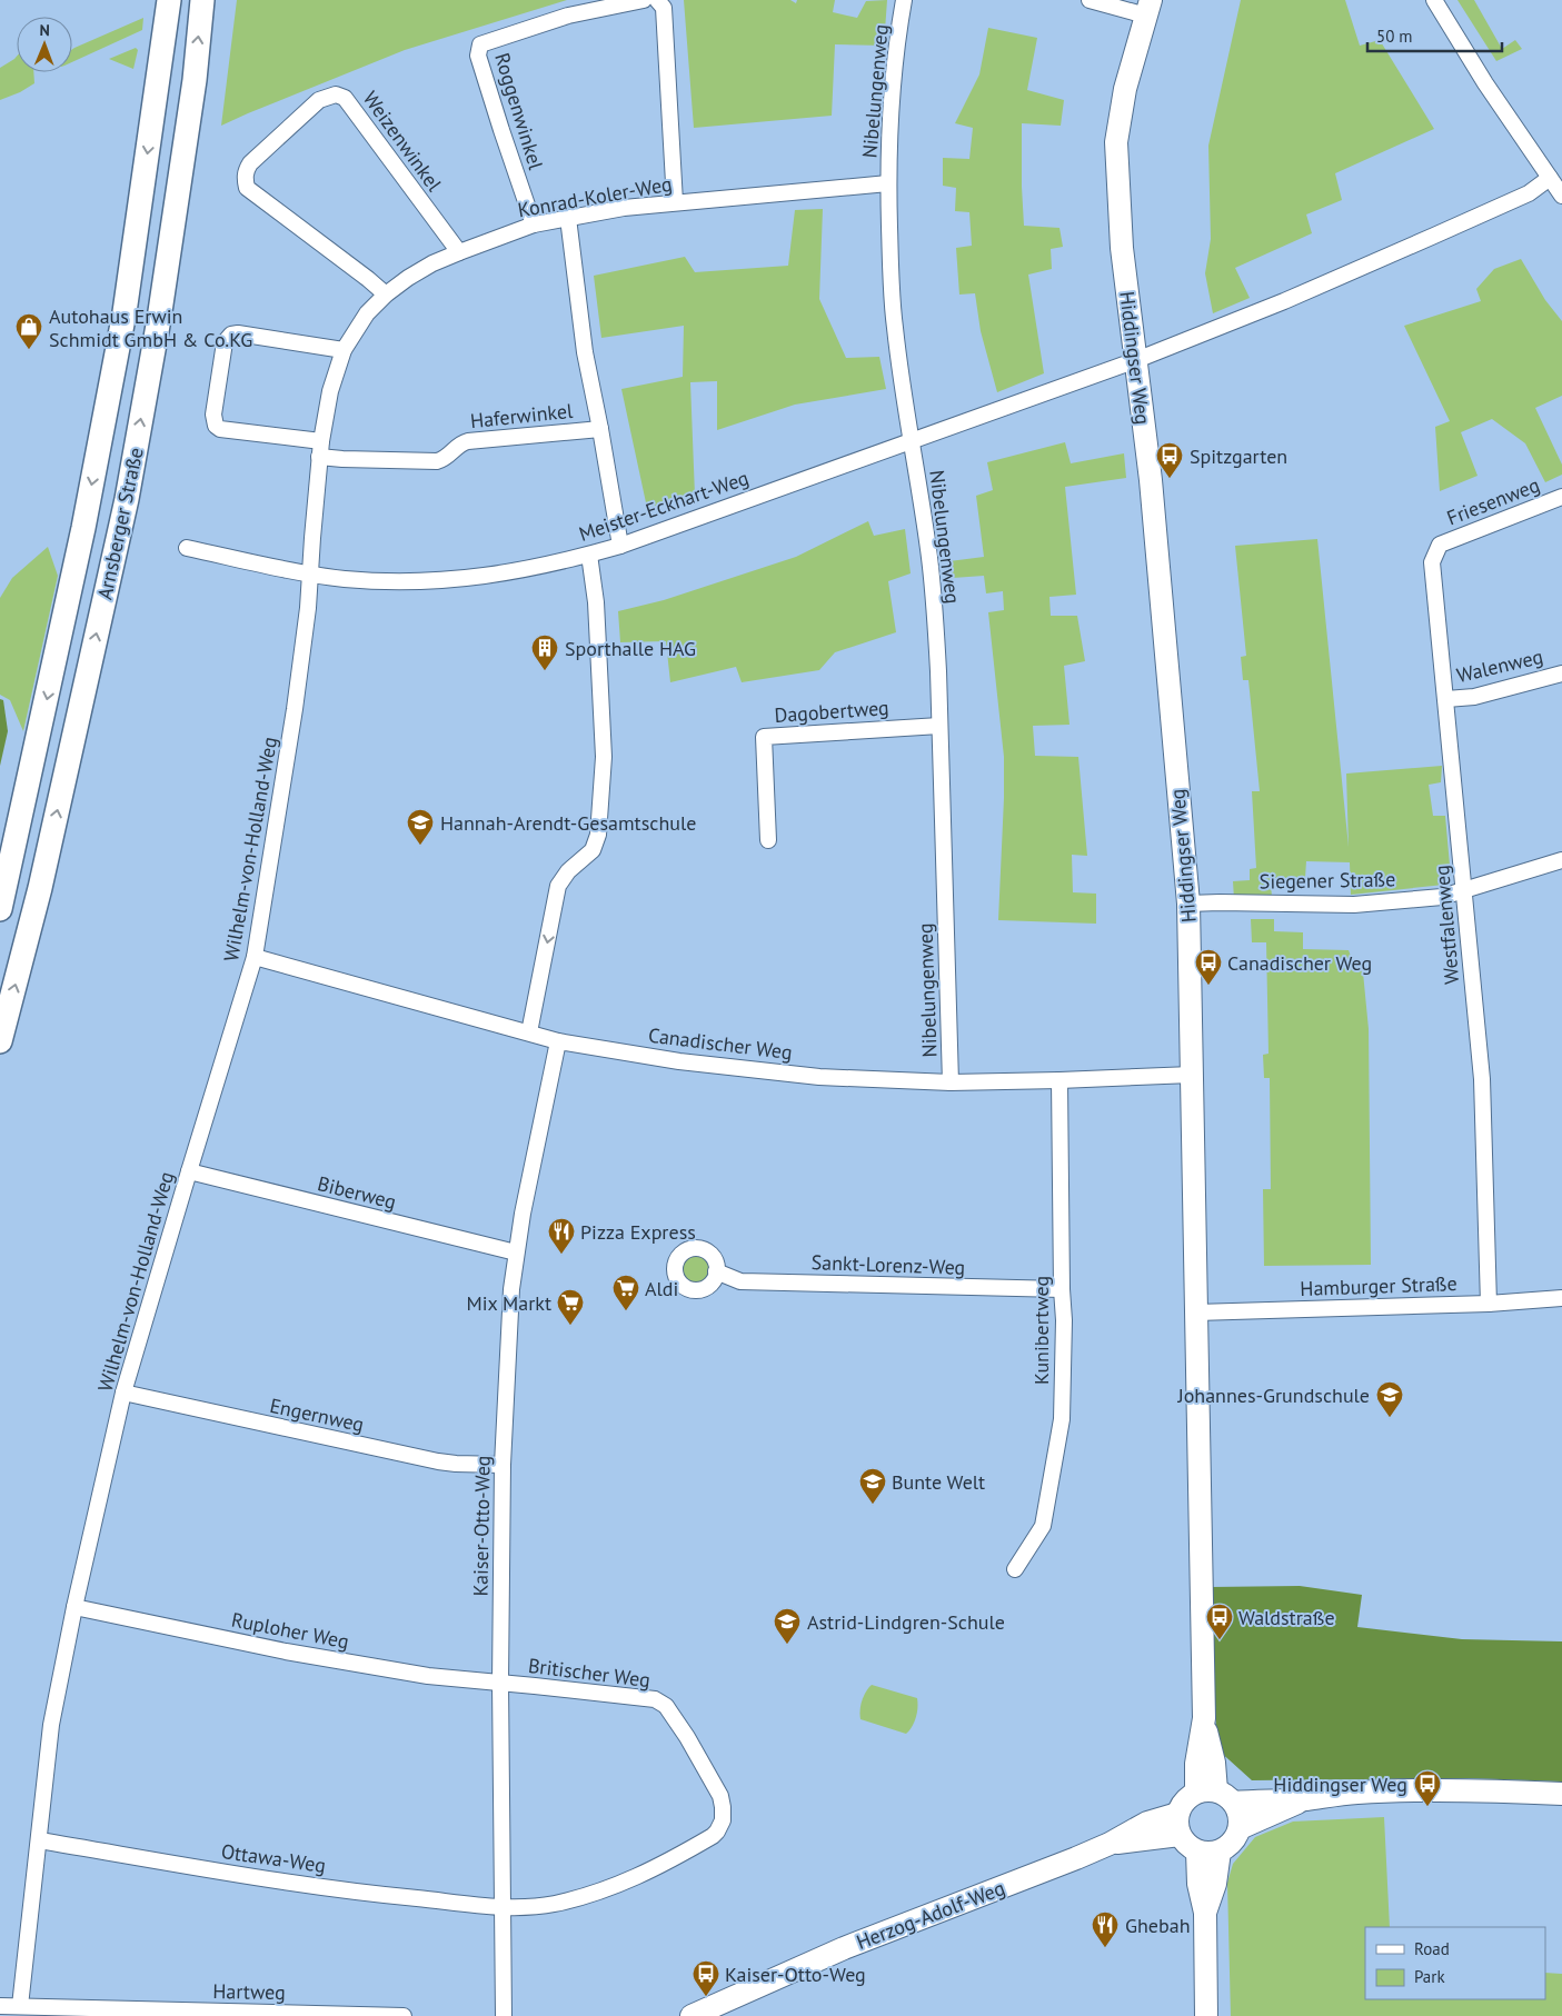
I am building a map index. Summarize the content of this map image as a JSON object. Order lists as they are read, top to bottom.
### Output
{
  "streets": {
    "main road": ["Hiddingser Weg", "Arnsberger Straße", "Herzog-Adolf-Weg"],
    "street": [
      "Nibelungenweg",
      "Roggenwinkel",
      "Weizenwinkel",
      "Konrad-Koler-Weg",
      "Haferwinkel",
      "Friesenweg",
      "Meister-Eckhart-Weg",
      "Walenweg",
      "Dagobertweg",
      "Wilhelm-von-Holland-Weg",
      "Siegener Straße",
      "Westfalenweg",
      "Canadischer Weg",
      "Biberweg",
      "Sankt-Lorenz-Weg",
      "Hamburger Straße",
      "Kunibertweg",
      "Engernweg",
      "Kaiser-Otto-Weg",
      "Ruploher Weg",
      "Britischer Weg",
      "Ottawa-Weg",
      "Hartweg"
    ]
  },
  "crossings": [
    ["Nibelungenweg", "Konrad-Koler-Weg"],
    ["Nibelungenweg", "Meister-Eckhart-Weg"],
    ["Nibelungenweg", "Dagobertweg"],
    ["Nibelungenweg", "Canadischer Weg"],
    ["Roggenwinkel", "Konrad-Koler-Weg"],
    ["Weizenwinkel", "Konrad-Koler-Weg"],
    ["Konrad-Koler-Weg", "Haferwinkel"],
    ["Konrad-Koler-Weg", "Meister-Eckhart-Weg"],
    ["Konrad-Koler-Weg", "Wilhelm-von-Holland-Weg"],
    ["Hiddingser Weg", "Meister-Eckhart-Weg"],
    ["Hiddingser Weg", "Siegener Straße"],
    ["Hiddingser Weg", "Canadischer Weg"],
    ["Hiddingser Weg", "Hamburger Straße"],
    ["Hiddingser Weg", "Herzog-Adolf-Weg"],
    ["Haferwinkel", "Meister-Eckhart-Weg"],
    ["Friesenweg", "Westfalenweg"],
    ["Meister-Eckhart-Weg", "Wilhelm-von-Holland-Weg"],
    ["Walenweg", "Westfalenweg"],
    ["Wilhelm-von-Holland-Weg", "Canadischer Weg"],
    ["Wilhelm-von-Holland-Weg", "Biberweg"],
    ["Wilhelm-von-Holland-Weg", "Engernweg"],
    ["Wilhelm-von-Holland-Weg", "Ruploher Weg"],
    ["Wilhelm-von-Holland-Weg", "Ottawa-Weg"],
    ["Wilhelm-von-Holland-Weg", "Hartweg"],
    ["Siegener Straße", "Westfalenweg"],
    ["Westfalenweg", "Hamburger Straße"],
    ["Canadischer Weg", "Kunibertweg"],
    ["Canadischer Weg", "Kaiser-Otto-Weg"],
    ["Biberweg", "Kaiser-Otto-Weg"],
    ["Sankt-Lorenz-Weg", "Kunibertweg"],
    ["Engernweg", "Kaiser-Otto-Weg"],
    ["Kaiser-Otto-Weg", "Ruploher Weg"],
    ["Kaiser-Otto-Weg", "Britischer Weg"],
    ["Kaiser-Otto-Weg", "Ottawa-Weg"],
    ["Ruploher Weg", "Britischer Weg"],
    ["Britischer Weg", "Ottawa-Weg"]
  ],
  "places": {
    "shop": ["Autohaus Erwin Schmidt GmbH & Co.KG"],
    "bus stop": [
      "Spitzgarten",
      "Canadischer Weg",
      "Waldstraße",
      "Hiddingser Weg",
      "Kaiser-Otto-Weg"
    ],
    "building": ["Sporthalle HAG"],
    "school or university": [
      "Hannah-Arendt-Gesamtschule",
      "Johannes-Grundschule",
      "Bunte Welt",
      "Astrid-Lindgren-Schule"
    ],
    "restaurant": ["Pizza Express", "Ghebah"],
    "supermarket": ["Aldi", "Mix Markt"]
  },
  "legend": ["Road", "Park"],
  "scale_bar": "50 m",
  "north": "top"
}
